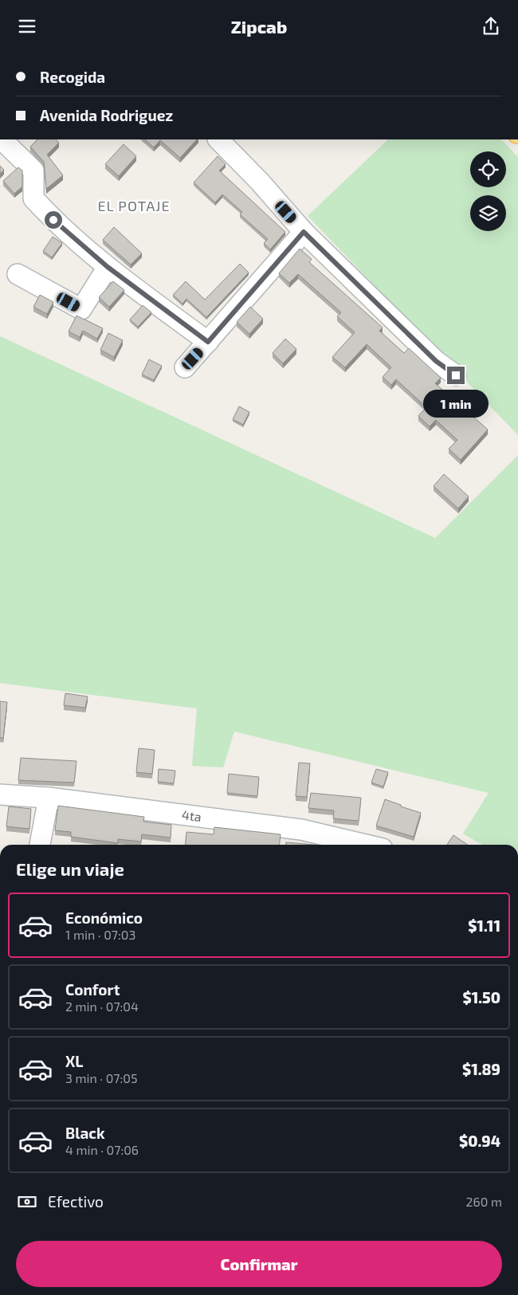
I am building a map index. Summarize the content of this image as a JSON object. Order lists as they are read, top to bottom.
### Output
{
  "streets": {
    "street": ["4ta"]
  },
  "districts": ["EL POTAJE"],
  "page": {
    "header": "Zipcab",
    "banner": ["Recogida", "Avenida Rodriguez"],
    "bubble": "1 min",
    "heading": "Elige un viaje",
    "list": [
      {
        "name": "Económico",
        "note": "1 min · 07:03",
        "value": "$1.11"
      },
      {
        "name": "Confort",
        "note": "2 min · 07:04",
        "value": "$1.50"
      },
      {
        "name": "XL",
        "note": "3 min · 07:05",
        "value": "$1.89"
      },
      {
        "name": "Black",
        "note": "4 min · 07:06",
        "value": "$0.94"
      }
    ],
    "pay": ["Efectivo", "260 m"],
    "buttons": "Confirmar"
  }
}
